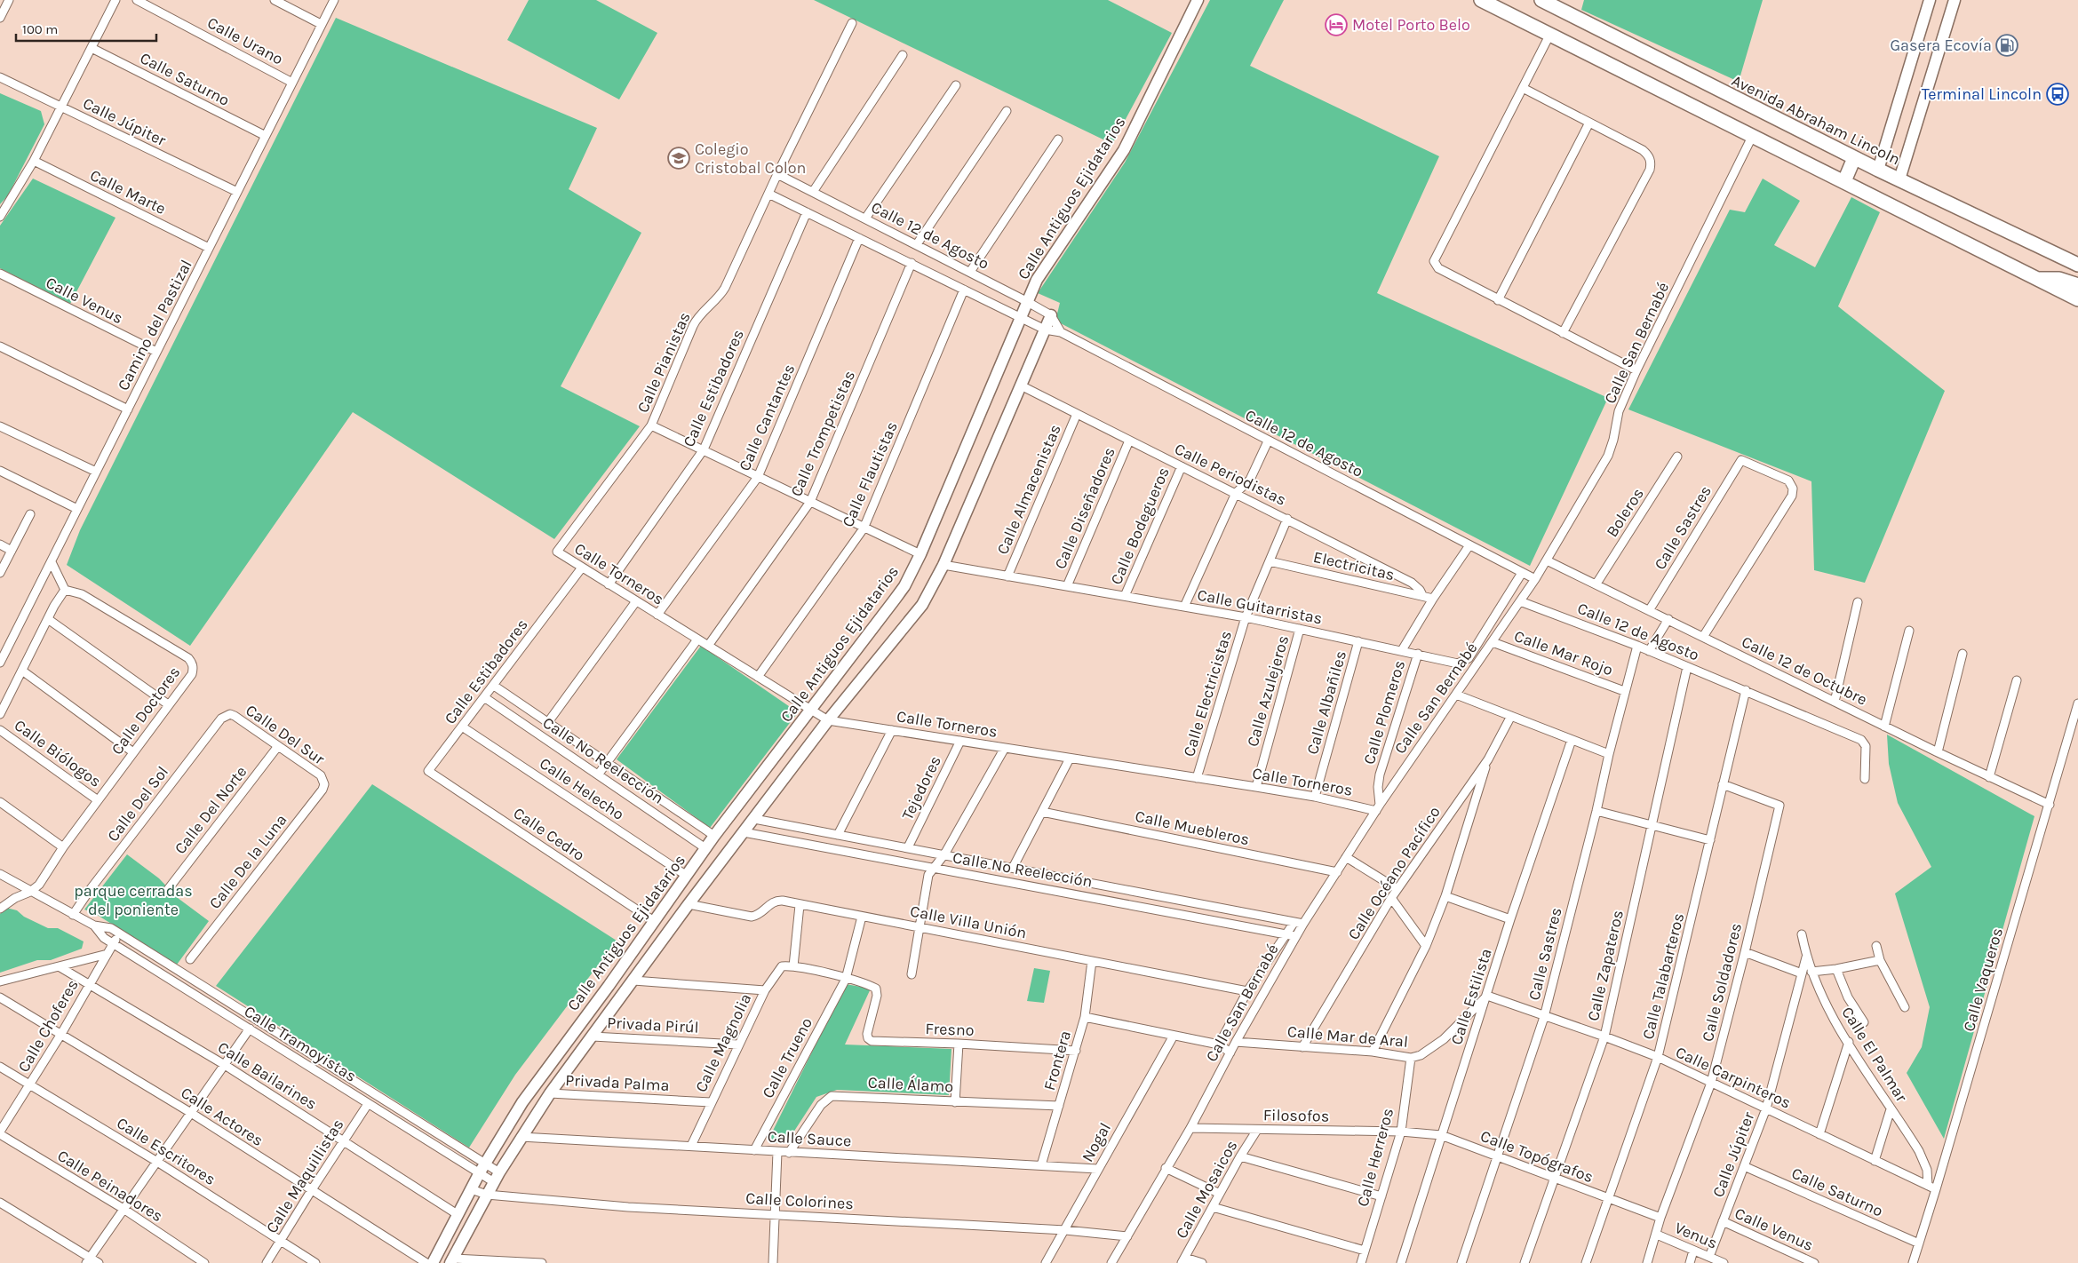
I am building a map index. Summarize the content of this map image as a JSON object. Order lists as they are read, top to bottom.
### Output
{
  "streets": {
    "main road": ["Avenida Abraham Lincoln"],
    "street": [
      "Calle Urano",
      "Calle Saturno",
      "Calle Júpiter",
      "Calle Marte",
      "Calle Antiguos Ejidatarios",
      "Calle 12 de Agosto",
      "Calle Venus",
      "Camino del Pastizal",
      "Calle San Bernabé",
      "Calle Pianistas",
      "Calle Estibadores",
      "Calle Cantantes",
      "Calle Trompetistas",
      "Calle Flautistas",
      "Calle Periodistas",
      "Calle Almacenistas",
      "Calle Diseñadores",
      "Boleros",
      "Calle Bodegueros",
      "Calle Sastres",
      "Electricitas",
      "Calle Torneros",
      "Calle Guitarristas",
      "Calle Mar Rojo",
      "Calle 12 de Octubre",
      "Calle Azulejeros",
      "Calle Electricistas",
      "Calle Albañiles",
      "Calle Doctores",
      "Calle Plomeros",
      "Calle Del Sur",
      "Calle Biólogos",
      "Calle No Reelección",
      "Tejedores",
      "Calle Helecho",
      "Calle Del Sol",
      "Calle Del Norte",
      "Calle Muebleros",
      "Calle Cedro",
      "Calle De la Luna",
      "Calle Océano Pacífico",
      "Calle Villa Unión",
      "Calle Zapateros",
      "Calle Talabarteros",
      "Calle Vaqueros",
      "Calle Soldadores",
      "Calle Estilista",
      "Privada Pirúl",
      "Calle Choferes",
      "Fresno",
      "Calle Mar de Aral",
      "Calle Magnolia",
      "Calle Tramoyistas",
      "Calle El Palmar",
      "Calle Trueno",
      "Frontera",
      "Calle Bailarines",
      "Calle Carpinteros",
      "Privada Palma",
      "Calle Álamo",
      "Filosofos",
      "Calle Actores",
      "Calle Sauce",
      "Nogal",
      "Calle Escritores",
      "Calle Topógrafos",
      "Calle Herreros",
      "Calle Maquillistas",
      "Calle Peinadores",
      "Calle Mosaicos",
      "Calle Colorines",
      "Venus"
    ]
  },
  "crossings": [
    ["Calle Urano", "Camino del Pastizal"],
    ["Calle Saturno", "Calle Júpiter"],
    ["Calle Saturno", "Camino del Pastizal"],
    ["Calle Saturno", "Calle Vaqueros"],
    ["Calle Júpiter", "Calle Venus"],
    ["Calle Júpiter", "Camino del Pastizal"],
    ["Calle Júpiter", "Calle El Palmar"],
    ["Calle Júpiter", "Calle Carpinteros"],
    ["Calle Júpiter", "Venus"],
    ["Calle Marte", "Camino del Pastizal"],
    ["Calle Antiguos Ejidatarios", "Calle 12 de Agosto"],
    ["Calle Antiguos Ejidatarios", "Calle Torneros"],
    ["Calle Antiguos Ejidatarios", "Calle No Reelección"],
    ["Calle Antiguos Ejidatarios", "Calle Helecho"],
    ["Calle Antiguos Ejidatarios", "Calle Cedro"],
    ["Calle Antiguos Ejidatarios", "Calle Tramoyistas"],
    ["Calle Antiguos Ejidatarios", "Calle Bailarines"],
    ["Calle Antiguos Ejidatarios", "Calle Colorines"],
    ["Calle 12 de Agosto", "Calle San Bernabé"],
    ["Calle 12 de Agosto", "Calle Pianistas"],
    ["Calle 12 de Agosto", "Calle Estibadores"],
    ["Calle 12 de Agosto", "Calle Cantantes"],
    ["Calle 12 de Agosto", "Calle Trompetistas"],
    ["Calle 12 de Agosto", "Calle Flautistas"],
    ["Calle 12 de Agosto", "Calle Sastres"],
    ["Calle 12 de Agosto", "Calle Guitarristas"],
    ["Calle 12 de Agosto", "Calle Plomeros"],
    ["Calle 12 de Agosto", "Calle Zapateros"],
    ["Calle 12 de Agosto", "Calle Talabarteros"],
    ["Calle Venus", "Camino del Pastizal"],
    ["Calle San Bernabé", "Calle Torneros"],
    ["Calle San Bernabé", "Calle Mar Rojo"],
    ["Calle San Bernabé", "Calle 12 de Octubre"],
    ["Calle San Bernabé", "Calle Plomeros"],
    ["Calle San Bernabé", "Calle No Reelección"],
    ["Calle San Bernabé", "Calle Muebleros"],
    ["Calle San Bernabé", "Calle Villa Unión"],
    ["Calle San Bernabé", "Calle Mar de Aral"],
    ["Calle San Bernabé", "Filosofos"],
    ["Calle San Bernabé", "Calle Colorines"],
    ["Calle Pianistas", "Calle Torneros"],
    ["Calle Estibadores", "Calle Torneros"],
    ["Calle Estibadores", "Calle No Reelección"],
    ["Calle Estibadores", "Calle Helecho"],
    ["Calle Estibadores", "Calle Cedro"],
    ["Calle Cantantes", "Calle Torneros"],
    ["Calle Trompetistas", "Calle Torneros"],
    ["Calle Flautistas", "Calle Torneros"],
    ["Calle Periodistas", "Calle Almacenistas"],
    ["Calle Periodistas", "Calle Diseñadores"],
    ["Calle Periodistas", "Calle Bodegueros"],
    ["Calle Periodistas", "Electricitas"],
    ["Calle Periodistas", "Calle Electricistas"],
    ["Calle Almacenistas", "Calle Guitarristas"],
    ["Calle Diseñadores", "Calle Guitarristas"],
    ["Boleros", "Calle 12 de Octubre"],
    ["Calle Bodegueros", "Calle Guitarristas"],
    ["Calle Sastres", "Calle Mar Rojo"],
    ["Calle Sastres", "Calle 12 de Octubre"],
    ["Calle Sastres", "Calle Carpinteros"],
    ["Calle Sastres", "Calle Topógrafos"],
    ["Electricitas", "Calle Electricistas"],
    ["Electricitas", "Calle Plomeros"],
    ["Calle Torneros", "Calle Azulejeros"],
    ["Calle Torneros", "Calle Electricistas"],
    ["Calle Torneros", "Calle Albañiles"],
    ["Calle Torneros", "Calle Plomeros"],
    ["Calle Torneros", "Tejedores"],
    ["Calle Guitarristas", "Calle Azulejeros"],
    ["Calle Guitarristas", "Calle Electricistas"],
    ["Calle Guitarristas", "Calle Albañiles"],
    ["Calle Guitarristas", "Calle Plomeros"],
    ["Calle 12 de Octubre", "Calle Vaqueros"],
    ["Calle Doctores", "Calle Biólogos"],
    ["Calle Doctores", "Calle Tramoyistas"],
    ["Calle Del Sur", "Calle Del Sol"],
    ["Calle Del Sur", "Calle Del Norte"],
    ["Calle Del Sur", "Calle De la Luna"],
    ["Calle No Reelección", "Tejedores"],
    ["Calle Del Sol", "Calle Tramoyistas"],
    ["Calle Océano Pacífico", "Calle Mar de Aral"],
    ["Calle Villa Unión", "Calle Trueno"],
    ["Calle Villa Unión", "Frontera"],
    ["Calle Zapateros", "Calle Carpinteros"],
    ["Calle Zapateros", "Calle Topógrafos"],
    ["Calle Talabarteros", "Calle Soldadores"],
    ["Calle Talabarteros", "Calle Carpinteros"],
    ["Calle Talabarteros", "Calle Topógrafos"],
    ["Calle Vaqueros", "Calle Carpinteros"],
    ["Calle Soldadores", "Calle Carpinteros"],
    ["Calle Soldadores", "Calle Topógrafos"],
    ["Calle Soldadores", "Venus"],
    ["Calle Estilista", "Calle Mar de Aral"],
    ["Calle Estilista", "Calle Carpinteros"],
    ["Calle Estilista", "Calle Topógrafos"],
    ["Privada Pirúl", "Calle Magnolia"],
    ["Calle Choferes", "Calle Tramoyistas"],
    ["Calle Choferes", "Calle Bailarines"],
    ["Calle Choferes", "Calle Actores"],
    ["Calle Choferes", "Calle Escritores"],
    ["Calle Choferes", "Calle Peinadores"],
    ["Fresno", "Calle Trueno"],
    ["Fresno", "Frontera"],
    ["Calle Mar de Aral", "Calle Carpinteros"],
    ["Calle Mar de Aral", "Calle Herreros"],
    ["Calle Magnolia", "Privada Palma"],
    ["Calle Magnolia", "Calle Sauce"],
    ["Calle Tramoyistas", "Calle Maquillistas"],
    ["Calle El Palmar", "Calle Carpinteros"],
    ["Calle Trueno", "Calle Sauce"],
    ["Frontera", "Calle Álamo"],
    ["Frontera", "Calle Sauce"],
    ["Calle Bailarines", "Calle Maquillistas"],
    ["Calle Álamo", "Calle Sauce"],
    ["Filosofos", "Calle Topógrafos"],
    ["Filosofos", "Calle Herreros"],
    ["Filosofos", "Calle Mosaicos"],
    ["Calle Actores", "Calle Maquillistas"],
    ["Calle Sauce", "Nogal"],
    ["Nogal", "Calle Colorines"],
    ["Calle Escritores", "Calle Maquillistas"],
    ["Calle Topógrafos", "Calle Herreros"]
  ],
  "parks": ["parque cerradas del poniente"],
  "places": {
    "hotel": ["Motel Porto Belo"],
    "fuel station": ["Gasera Ecovía"],
    "bus stop": ["Terminal Lincoln"],
    "school or university": ["Colegio Cristobal Colon"]
  },
  "scale_bar": "100 m"
}
